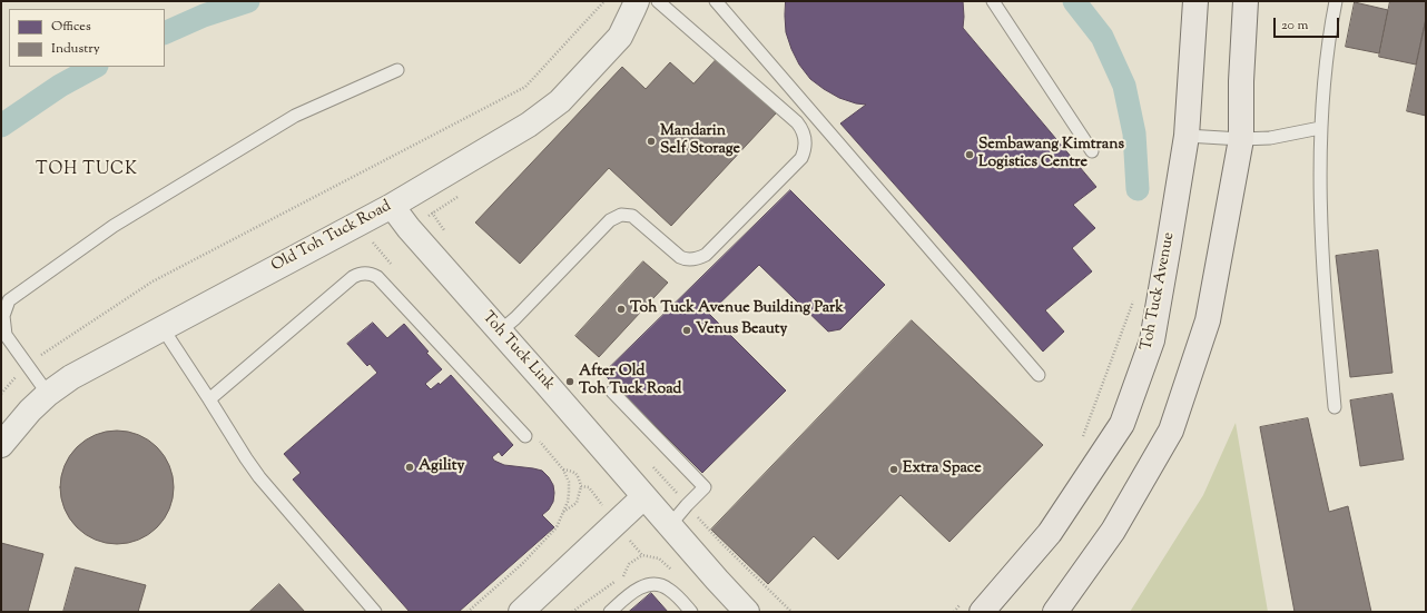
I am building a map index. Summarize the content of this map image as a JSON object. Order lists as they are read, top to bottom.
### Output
{
  "streets": {
    "main road": ["Toh Tuck Avenue"],
    "street": ["Old Toh Tuck Road", "Toh Tuck Link"]
  },
  "crossings": [
    ["Old Toh Tuck Road", "Toh Tuck Link"]
  ],
  "districts": ["TOH TUCK"],
  "places": [
    "Mandarin Self Storage",
    "Sembawang Kimtrans Logistics Centre",
    "Toh Tuck Avenue Building Park",
    "Venus Beauty",
    "After Old Toh Tuck Road",
    "Agility",
    "Extra Space"
  ],
  "legend": ["Offices", "Industry"],
  "scale_bar": "20 m"
}
